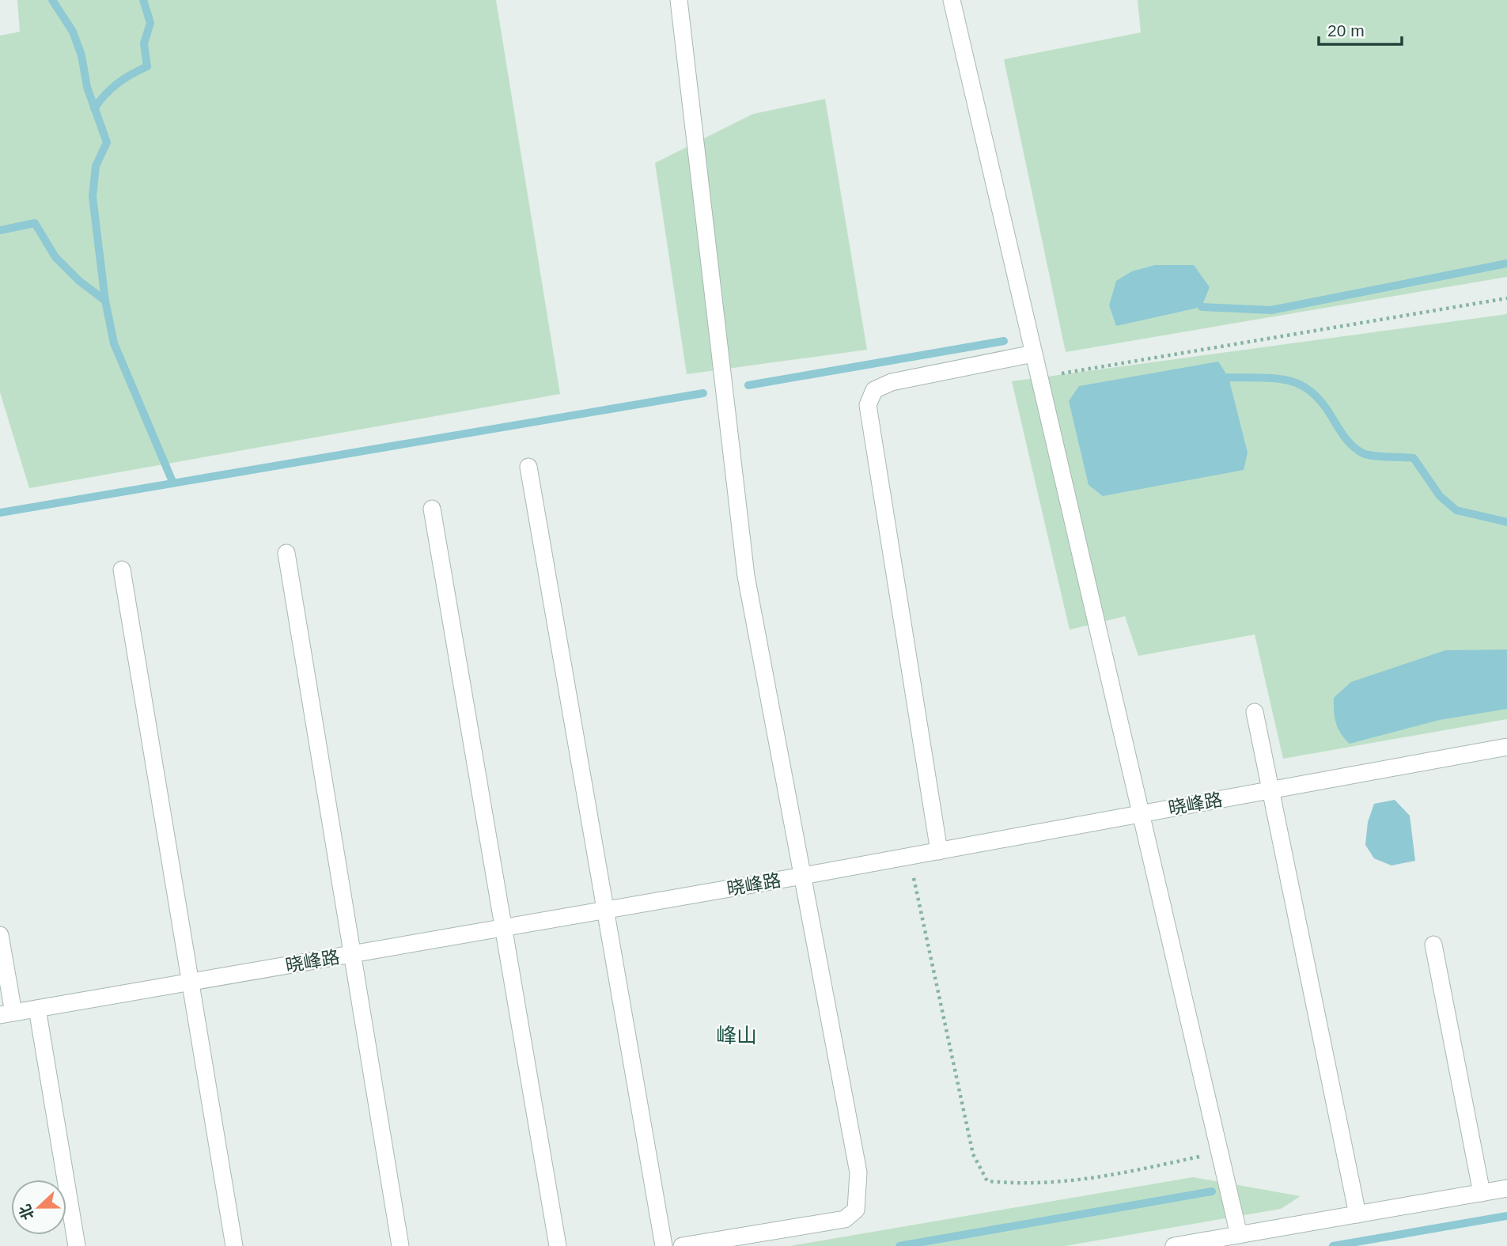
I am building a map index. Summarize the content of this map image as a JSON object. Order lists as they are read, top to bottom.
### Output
{
  "streets": {
    "street": ["晓峰路"]
  },
  "districts": ["峰山"],
  "scale_bar": "20 m",
  "north": "left"
}
